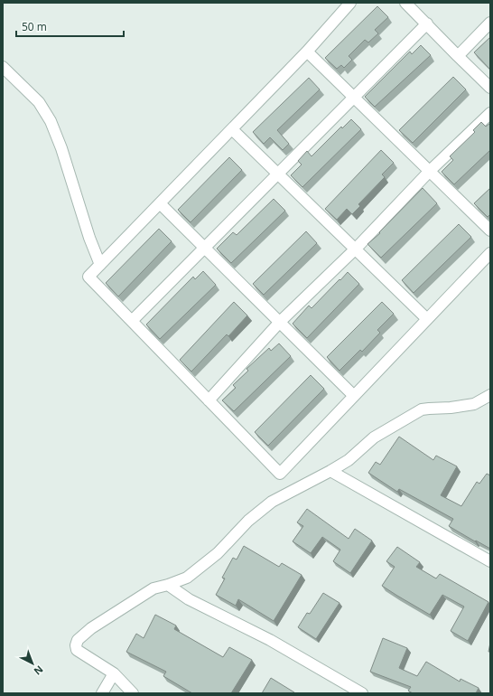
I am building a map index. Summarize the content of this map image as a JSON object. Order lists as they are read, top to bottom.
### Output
{
  "scale_bar": "50 m",
  "north": "bottom right"
}
